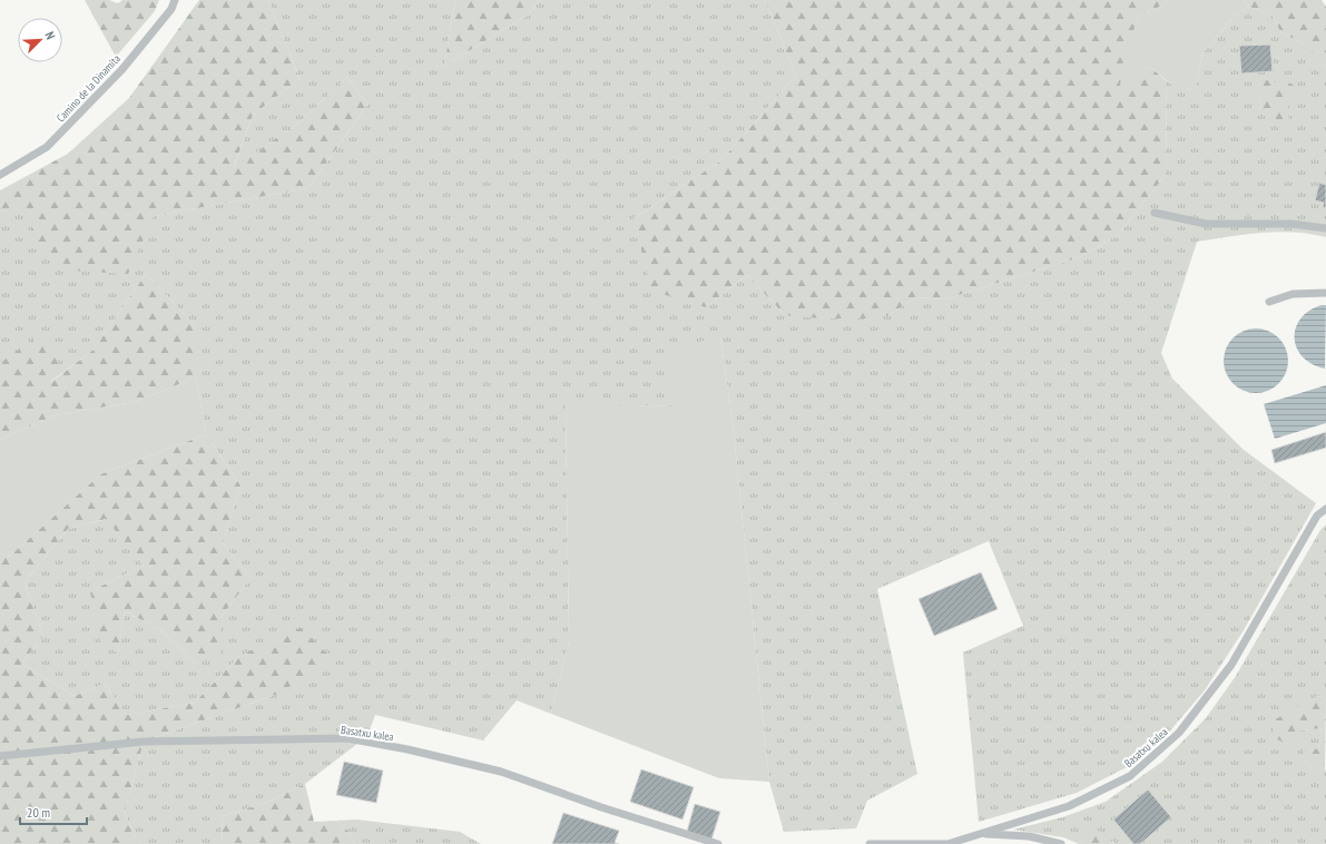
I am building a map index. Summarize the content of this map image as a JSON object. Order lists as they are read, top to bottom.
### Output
{
  "streets": {
    "street": ["Camino de la Dinamita", "Basatxu kalea"]
  },
  "scale_bar": "20 m",
  "north": "top right"
}
